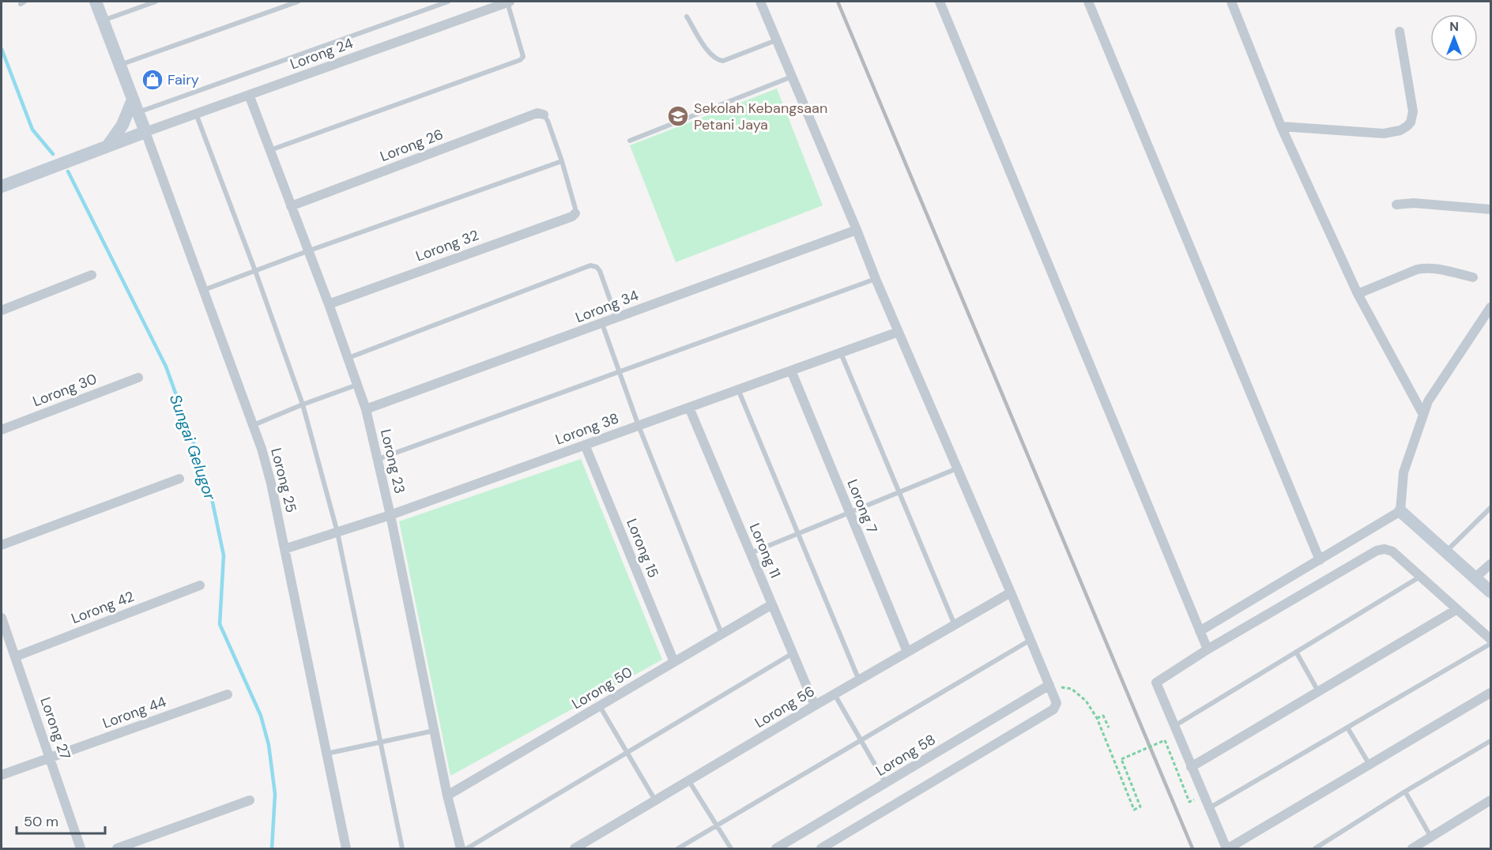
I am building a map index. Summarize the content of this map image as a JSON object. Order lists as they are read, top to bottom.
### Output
{
  "streets": {
    "street": [
      "Lorong 24",
      "Lorong 26",
      "Lorong 32",
      "Lorong 34",
      "Lorong 30",
      "Lorong 38",
      "Lorong 23",
      "Lorong 25",
      "Lorong 7",
      "Lorong 15",
      "Lorong 11",
      "Lorong 42",
      "Lorong 50",
      "Lorong 56",
      "Lorong 44",
      "Lorong 27",
      "Lorong 58"
    ]
  },
  "crossings": [
    ["Lorong 24", "Lorong 23"],
    ["Lorong 24", "Lorong 25"],
    ["Lorong 26", "Lorong 23"],
    ["Lorong 32", "Lorong 23"],
    ["Lorong 34", "Lorong 23"],
    ["Lorong 38", "Lorong 23"],
    ["Lorong 38", "Lorong 25"],
    ["Lorong 38", "Lorong 7"],
    ["Lorong 38", "Lorong 15"],
    ["Lorong 38", "Lorong 11"],
    ["Lorong 23", "Lorong 50"],
    ["Lorong 7", "Lorong 56"],
    ["Lorong 15", "Lorong 50"],
    ["Lorong 11", "Lorong 50"],
    ["Lorong 11", "Lorong 56"],
    ["Lorong 42", "Lorong 27"],
    ["Lorong 44", "Lorong 27"]
  ],
  "water": ["Sungai Gelugor"],
  "places": {
    "shop": ["Fairy"],
    "school or university": ["Sekolah Kebangsaan Petani Jaya"]
  },
  "scale_bar": "50 m",
  "north": "top"
}
